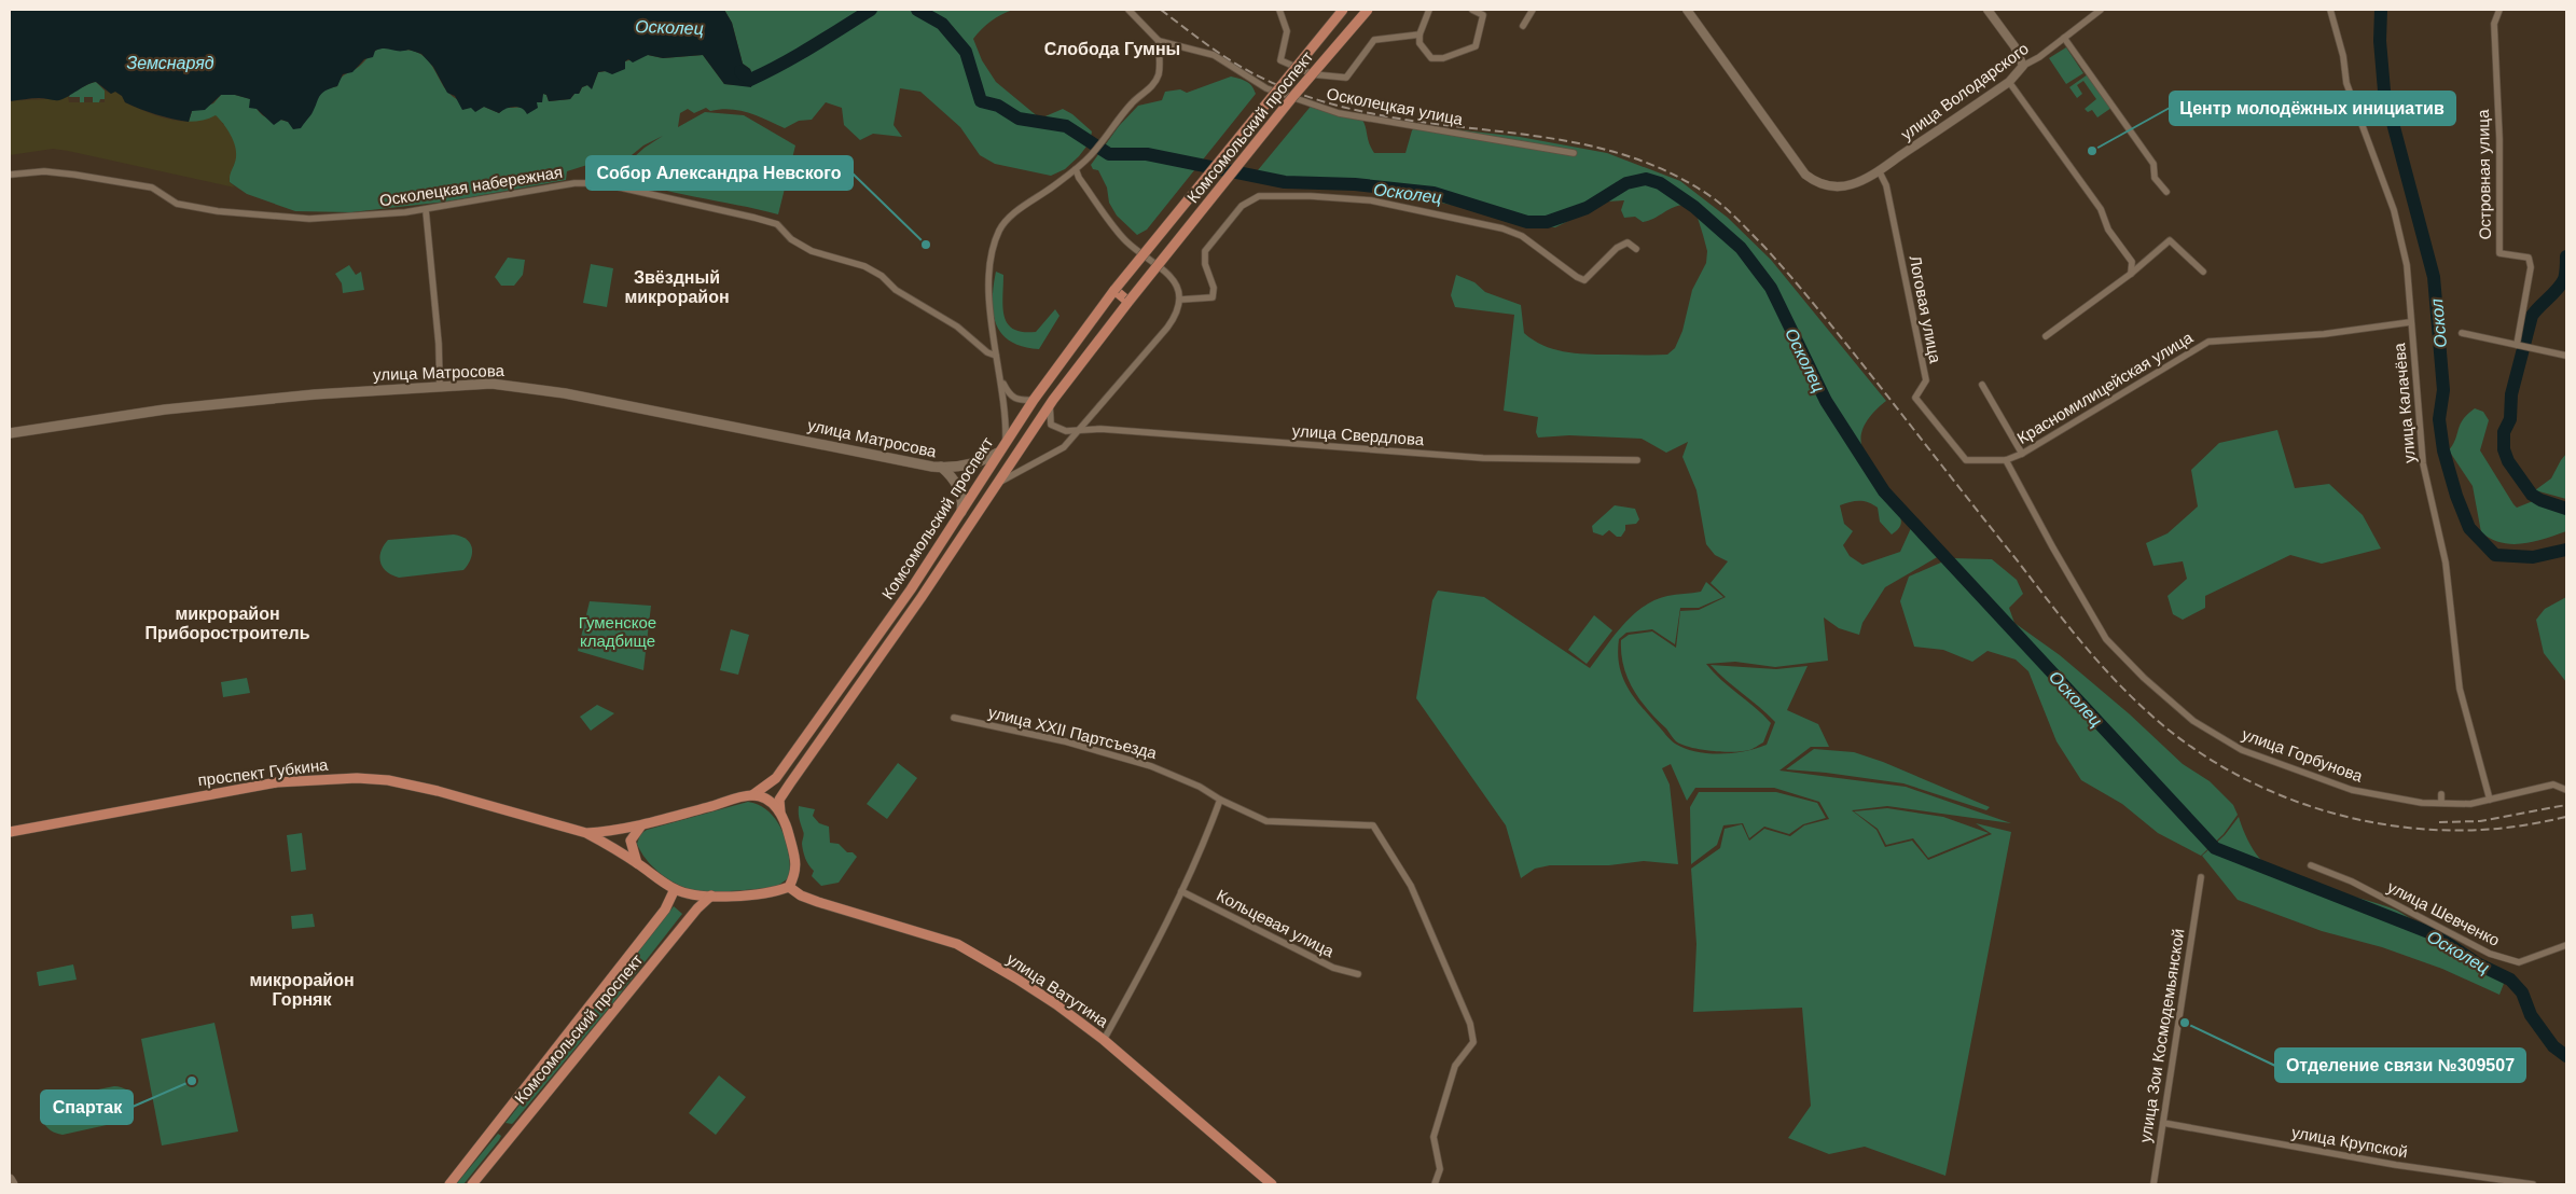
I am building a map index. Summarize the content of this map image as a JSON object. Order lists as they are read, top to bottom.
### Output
{
  "streets": {
    "main road": [
      "Комсомольский проспект",
      "улица Матросова",
      "проспект Губкина",
      "улица Ватутина"
    ],
    "street": [
      "улица Володарского",
      "Осколецкая улица",
      "Островная улица",
      "Осколецкая набережная",
      "Логовая улица",
      "Красномилицейская улица",
      "улица Калачёва",
      "улица Свердлова",
      "улица XXII Партсъезда",
      "улица Горбунова",
      "улица Шевченко",
      "Кольцевая улица",
      "улица Зои Космодемьянской",
      "улица Крупской"
    ]
  },
  "crossings": [
    ["улица Володарского", "Логовая улица"],
    ["Комсомольский проспект", "улица Матросова"],
    ["Комсомольский проспект", "улица Свердлова"],
    ["Комсомольский проспект", "проспект Губкина"],
    ["Логовая улица", "Красномилицейская улица"],
    ["Логовая улица", "улица Горбунова"],
    ["Красномилицейская улица", "улица Калачёва"],
    ["Красномилицейская улица", "улица Горбунова"],
    ["улица Калачёва", "улица Горбунова"],
    ["улица Зои Космодемьянской", "улица Крупской"]
  ],
  "districts": [
    "Слобода Гумны",
    "Звёздный микрорайон",
    "микрорайон Приборостроитель",
    "микрорайон Горняк"
  ],
  "water": ["Осколец", "Земснаряд", "Оскол"],
  "parks": ["Гуменское кладбище"],
  "places": [
    "Центр молодёжных инициатив",
    "Собор Александра Невского",
    "Отделение связи №309507",
    "Спартак"
  ]
}
